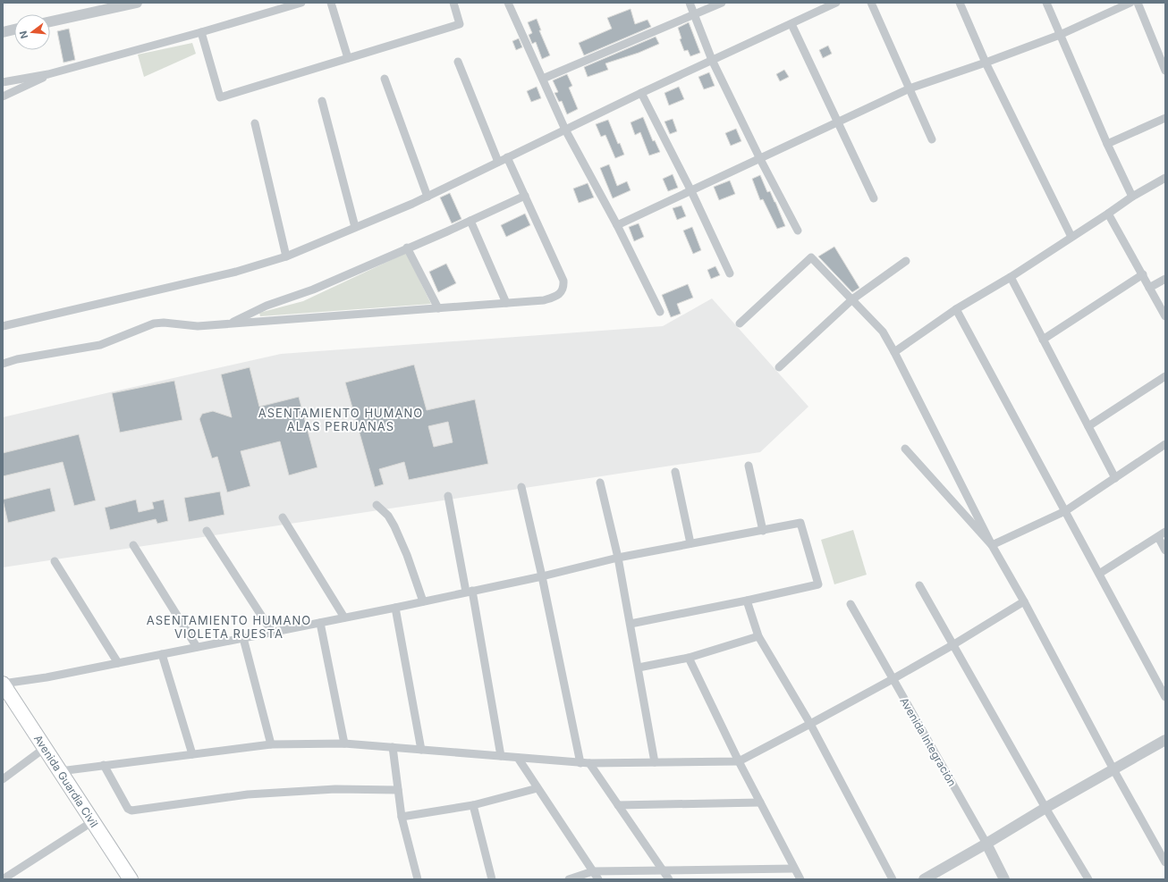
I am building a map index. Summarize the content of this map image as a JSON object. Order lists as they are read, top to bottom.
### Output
{
  "streets": {
    "highway": ["Avenida Guardia Civil"],
    "street": ["Avenida Integración"]
  },
  "districts": ["ASENTAMIENTO HUMANO ALAS PERUANAS", "ASENTAMIENTO HUMANO VIOLETA RUESTA"],
  "north": "left"
}
